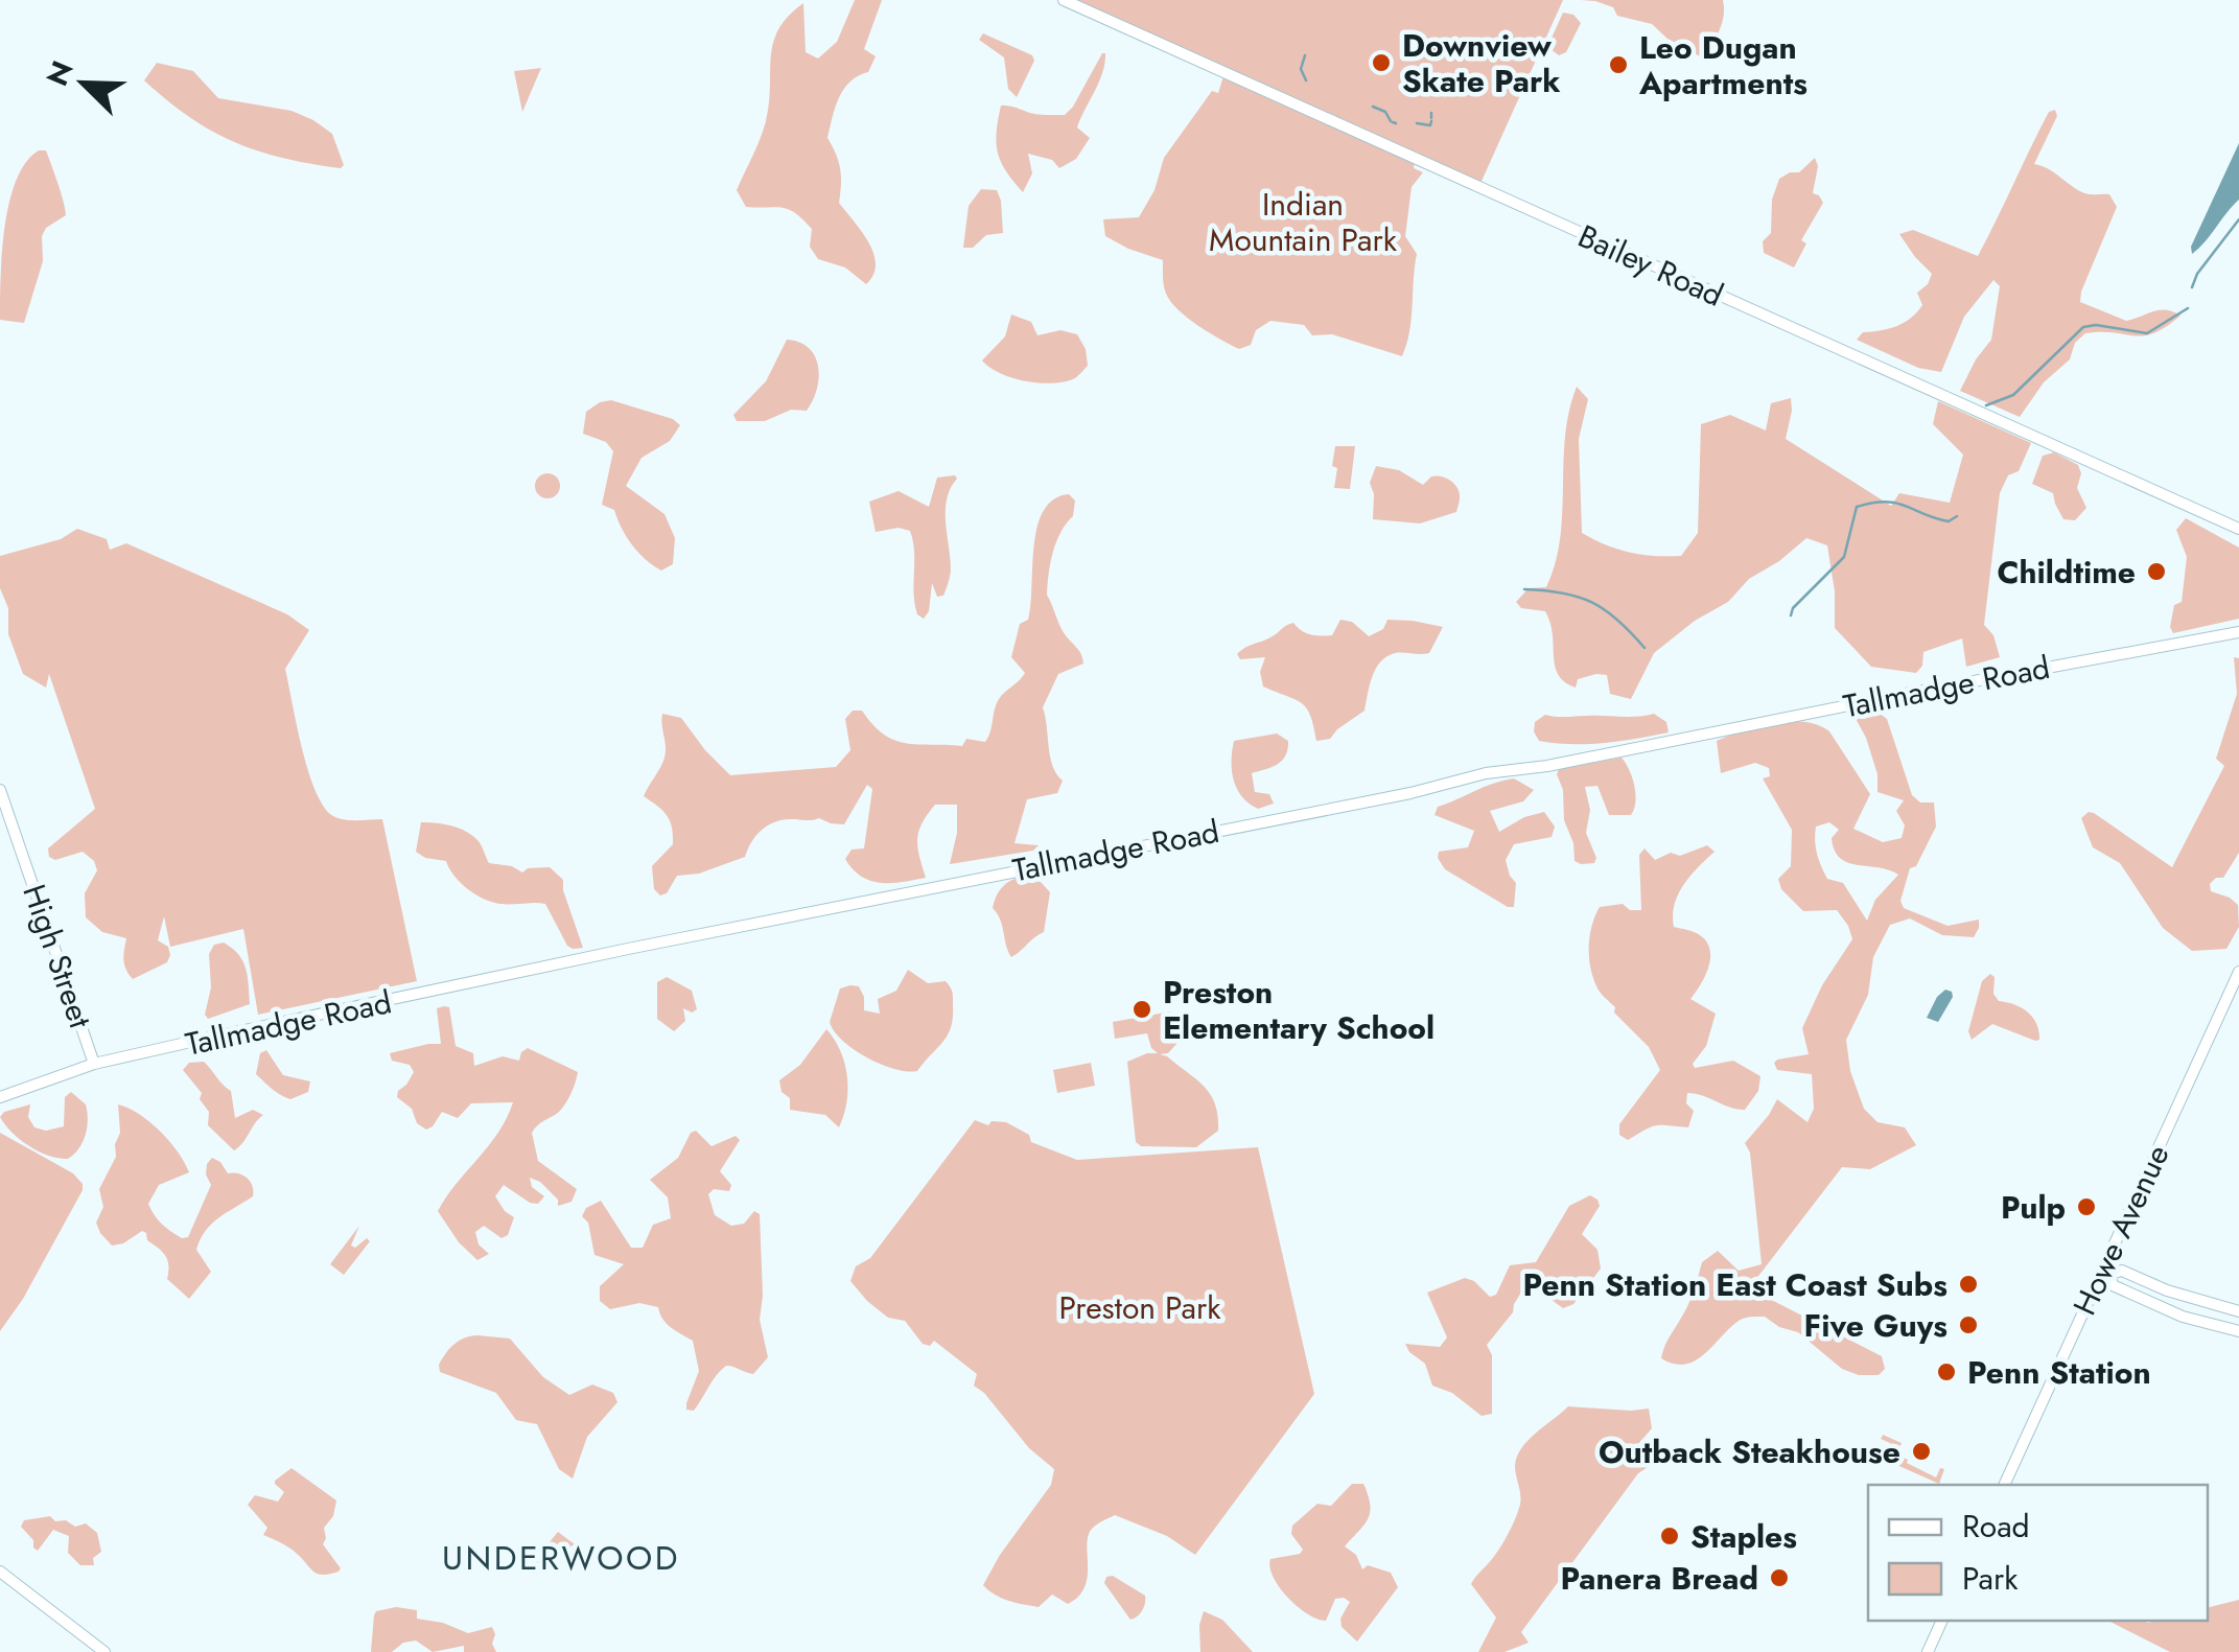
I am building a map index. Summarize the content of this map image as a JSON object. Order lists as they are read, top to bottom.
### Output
{
  "streets": {
    "street": [
      "Bailey Road",
      "Tallmadge Road",
      "High Street",
      "Howe Avenue"
    ]
  },
  "crossings": [
    ["Tallmadge Road", "High Street"]
  ],
  "districts": ["UNDERWOOD"],
  "parks": ["Indian Mountain Park", "Preston Park"],
  "places": [
    "Downview Skate Park",
    "Leo Dugan Apartments",
    "Childtime",
    "Preston Elementary School",
    "Pulp",
    "Penn Station East Coast Subs",
    "Five Guys",
    "Penn Station",
    "Outback Steakhouse",
    "Staples",
    "Panera Bread"
  ],
  "legend": ["Road", "Park"],
  "north": "top left"
}
